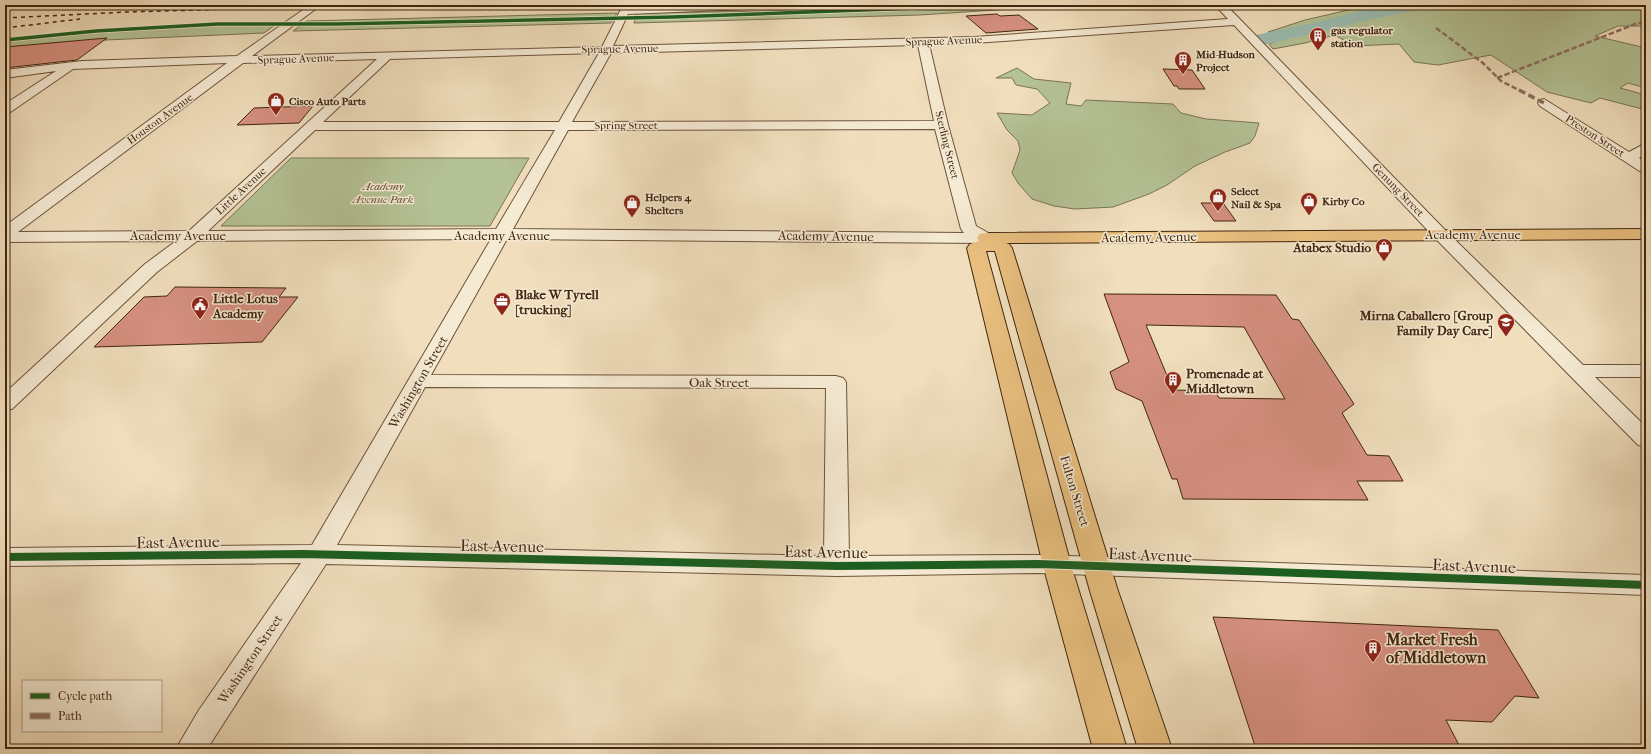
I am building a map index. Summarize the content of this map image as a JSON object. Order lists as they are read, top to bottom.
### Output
{
  "streets": {
    "main road": ["Academy Avenue", "Fulton Street"],
    "street": [
      "Sprague Avenue",
      "Houston Avenue",
      "Spring Street",
      "Preston Street",
      "Sterling Street",
      "Genung Street",
      "Little Avenue",
      "Washington Street",
      "Oak Street",
      "East Avenue"
    ]
  },
  "crossings": [
    ["Sprague Avenue", "Houston Avenue"],
    ["Sprague Avenue", "Sterling Street"],
    ["Sprague Avenue", "Genung Street"],
    ["Sprague Avenue", "Little Avenue"],
    ["Sprague Avenue", "Washington Street"],
    ["Houston Avenue", "Academy Avenue"],
    ["Spring Street", "Sterling Street"],
    ["Spring Street", "Little Avenue"],
    ["Spring Street", "Washington Street"],
    ["Sterling Street", "Academy Avenue"],
    ["Sterling Street", "Fulton Street"],
    ["Genung Street", "Academy Avenue"],
    ["Little Avenue", "Academy Avenue"],
    ["Academy Avenue", "Washington Street"],
    ["Academy Avenue", "Fulton Street"],
    ["Washington Street", "Oak Street"],
    ["Washington Street", "East Avenue"],
    ["Oak Street", "East Avenue"],
    ["Fulton Street", "East Avenue"]
  ],
  "parks": ["Academy Avenue Park"],
  "places": {
    "building": [
      "gas regulator station",
      "Mid-Hudson Project",
      "Promenade at Middletown",
      "Market Fresh of Middletown"
    ],
    "shop": [
      "Cisco Auto Parts",
      "Select Nail & Spa",
      "Kirby Co",
      "Helpers 4 Shelters",
      "Atabex Studio"
    ],
    "office": ["Blake W Tyrell [trucking]"],
    "public building": ["Little Lotus Academy"],
    "school or university": ["Mirna Caballero [Group Family Day Care]"]
  },
  "legend": ["Cycle path", "Path"]
}
